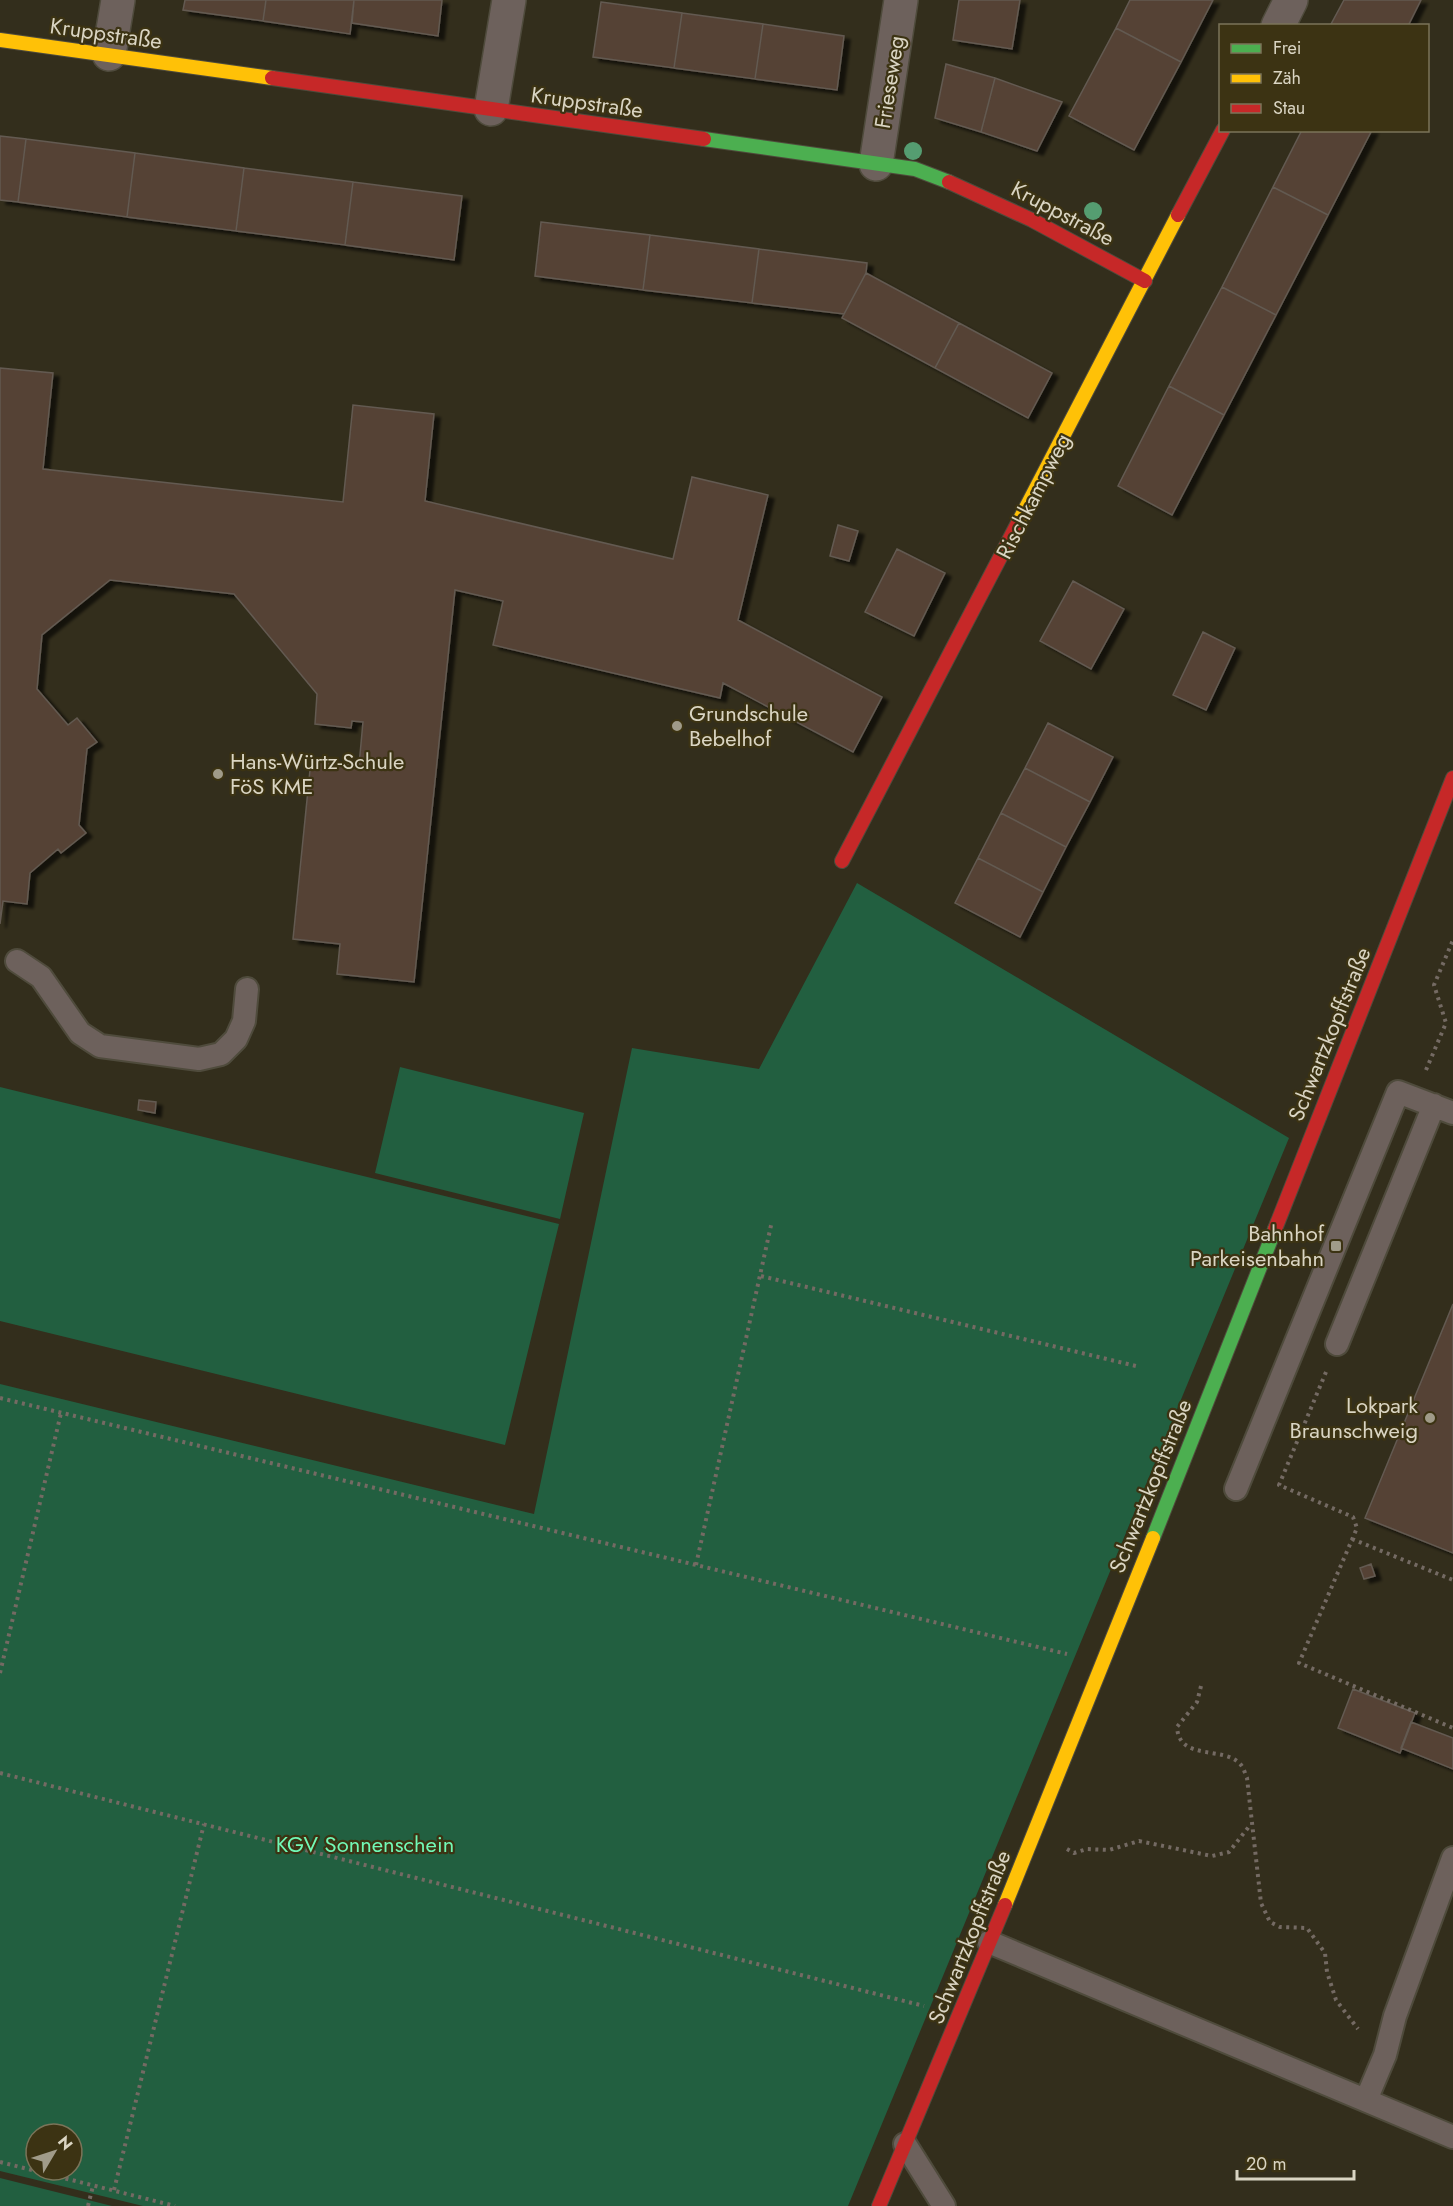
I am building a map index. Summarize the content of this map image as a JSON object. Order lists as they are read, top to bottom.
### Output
{
  "streets": {
    "street": [
      "Kruppstraße",
      "Frieseweg",
      "Rischkampweg",
      "Schwartzkopffstraße"
    ]
  },
  "crossings": [
    ["Kruppstraße", "Frieseweg"],
    ["Kruppstraße", "Rischkampweg"]
  ],
  "parks": ["KGV Sonnenschein"],
  "places": {
    "other": ["Grundschule Bebelhof", "Hans-Würtz-Schule FöS KME", "Lokpark Braunschweig"],
    "transit": ["Bahnhof Parkeisenbahn"]
  },
  "legend": ["Frei", "Zäh", "Stau"],
  "scale_bar": "20 m",
  "north": "top right"
}
